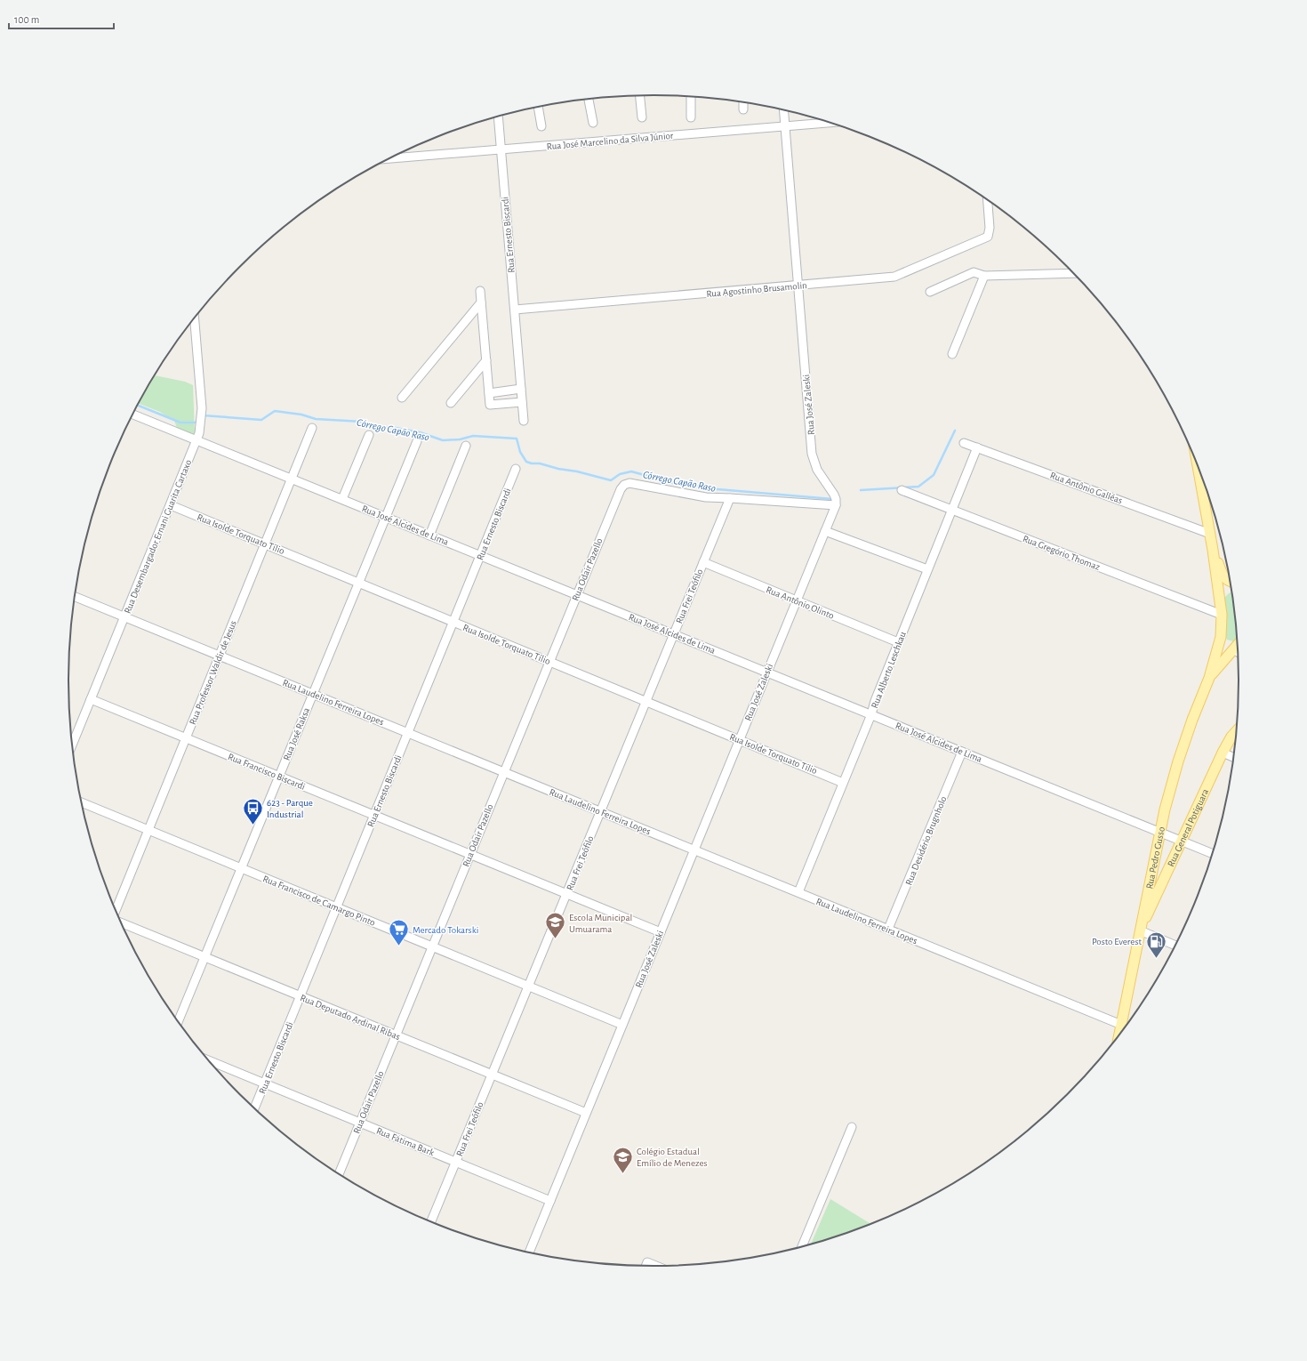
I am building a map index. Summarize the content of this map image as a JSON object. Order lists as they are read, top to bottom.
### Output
{
  "streets": {
    "main road": ["Rua General Potiguara", "Rua Pedro Gusso"],
    "street": [
      "Rua José Marcelino da Silva Júnior",
      "Rua Ernesto Biscardi",
      "Rua Agostinho Brusamolin",
      "Rua José Zaleski",
      "Rua Antônio Galléas",
      "Rua José Alcides de Lima",
      "Rua Isolde Torquato Tílio",
      "Rua Desembargador Ernani Guarita Cartaxo",
      "Rua Gregório Thomaz",
      "Rua Odair Pazello",
      "Rua Frei Teófilo",
      "Rua Antônio Olinto",
      "Rua Alberto Leschkau",
      "Rua Professor Waldir de Jesus",
      "Rua Laudelino Ferreira Lopes",
      "Rua José Raksa",
      "Rua Francisco Biscardi",
      "Rua Desidério Brugnholo",
      "Rua Francisco de Camargo Pinto",
      "Rua Deputado Ardinal Ribas",
      "Rua Fátima Bark"
    ]
  },
  "crossings": [
    ["Rua José Marcelino da Silva Júnior", "Rua Ernesto Biscardi"],
    ["Rua José Marcelino da Silva Júnior", "Rua José Zaleski"],
    ["Rua Ernesto Biscardi", "Rua Agostinho Brusamolin"],
    ["Rua Ernesto Biscardi", "Rua José Alcides de Lima"],
    ["Rua Ernesto Biscardi", "Rua Isolde Torquato Tílio"],
    ["Rua Ernesto Biscardi", "Rua Laudelino Ferreira Lopes"],
    ["Rua Ernesto Biscardi", "Rua Francisco Biscardi"],
    ["Rua Ernesto Biscardi", "Rua Francisco de Camargo Pinto"],
    ["Rua Ernesto Biscardi", "Rua Deputado Ardinal Ribas"],
    ["Rua Ernesto Biscardi", "Rua Fátima Bark"],
    ["Rua Agostinho Brusamolin", "Rua José Zaleski"],
    ["Rua José Zaleski", "Rua José Alcides de Lima"],
    ["Rua José Zaleski", "Rua Isolde Torquato Tílio"],
    ["Rua José Zaleski", "Rua Antônio Olinto"],
    ["Rua José Zaleski", "Rua Laudelino Ferreira Lopes"],
    ["Rua José Zaleski", "Rua Francisco Biscardi"],
    ["Rua José Zaleski", "Rua Francisco de Camargo Pinto"],
    ["Rua José Zaleski", "Rua Deputado Ardinal Ribas"],
    ["Rua José Zaleski", "Rua Fátima Bark"],
    ["Rua Antônio Galléas", "Rua Alberto Leschkau"],
    ["Rua Antônio Galléas", "Rua Pedro Gusso"],
    ["Rua José Alcides de Lima", "Rua Desembargador Ernani Guarita Cartaxo"],
    ["Rua José Alcides de Lima", "Rua Odair Pazello"],
    ["Rua José Alcides de Lima", "Rua Frei Teófilo"],
    ["Rua José Alcides de Lima", "Rua Alberto Leschkau"],
    ["Rua José Alcides de Lima", "Rua Professor Waldir de Jesus"],
    ["Rua José Alcides de Lima", "Rua José Raksa"],
    ["Rua José Alcides de Lima", "Rua General Potiguara"],
    ["Rua José Alcides de Lima", "Rua Desidério Brugnholo"],
    ["Rua José Alcides de Lima", "Rua Pedro Gusso"],
    ["Rua Isolde Torquato Tílio", "Rua Desembargador Ernani Guarita Cartaxo"],
    ["Rua Isolde Torquato Tílio", "Rua Odair Pazello"],
    ["Rua Isolde Torquato Tílio", "Rua Frei Teófilo"],
    ["Rua Isolde Torquato Tílio", "Rua Alberto Leschkau"],
    ["Rua Isolde Torquato Tílio", "Rua Professor Waldir de Jesus"],
    ["Rua Isolde Torquato Tílio", "Rua José Raksa"],
    ["Rua Desembargador Ernani Guarita Cartaxo", "Rua Laudelino Ferreira Lopes"],
    ["Rua Desembargador Ernani Guarita Cartaxo", "Rua Francisco Biscardi"],
    ["Rua Gregório Thomaz", "Rua Alberto Leschkau"],
    ["Rua Gregório Thomaz", "Rua Pedro Gusso"],
    ["Rua Odair Pazello", "Rua Frei Teófilo"],
    ["Rua Odair Pazello", "Rua Laudelino Ferreira Lopes"],
    ["Rua Odair Pazello", "Rua Francisco Biscardi"],
    ["Rua Odair Pazello", "Rua Francisco de Camargo Pinto"],
    ["Rua Odair Pazello", "Rua Deputado Ardinal Ribas"],
    ["Rua Odair Pazello", "Rua Fátima Bark"],
    ["Rua Frei Teófilo", "Rua Antônio Olinto"],
    ["Rua Frei Teófilo", "Rua Laudelino Ferreira Lopes"],
    ["Rua Frei Teófilo", "Rua Francisco Biscardi"],
    ["Rua Frei Teófilo", "Rua Francisco de Camargo Pinto"],
    ["Rua Frei Teófilo", "Rua Deputado Ardinal Ribas"],
    ["Rua Frei Teófilo", "Rua Fátima Bark"],
    ["Rua Antônio Olinto", "Rua Alberto Leschkau"],
    ["Rua Alberto Leschkau", "Rua Laudelino Ferreira Lopes"],
    ["Rua Professor Waldir de Jesus", "Rua Laudelino Ferreira Lopes"],
    ["Rua Professor Waldir de Jesus", "Rua Francisco Biscardi"],
    ["Rua Professor Waldir de Jesus", "Rua Francisco de Camargo Pinto"],
    ["Rua Laudelino Ferreira Lopes", "Rua José Raksa"],
    ["Rua Laudelino Ferreira Lopes", "Rua Desidério Brugnholo"],
    ["Rua Laudelino Ferreira Lopes", "Rua Pedro Gusso"],
    ["Rua José Raksa", "Rua Francisco Biscardi"],
    ["Rua José Raksa", "Rua Francisco de Camargo Pinto"],
    ["Rua José Raksa", "Rua Deputado Ardinal Ribas"],
    ["Rua General Potiguara", "Rua Pedro Gusso"]
  ],
  "water": ["Córrego Capão Raso"],
  "places": {
    "bus stop": ["623 - Parque Industrial"],
    "school or university": ["Escola Municipal Umuarama", "Colégio Estadual Emílio de Menezes"],
    "supermarket": ["Mercado Tokarski"],
    "fuel station": ["Posto Everest"]
  },
  "scale_bar": "100 m"
}
